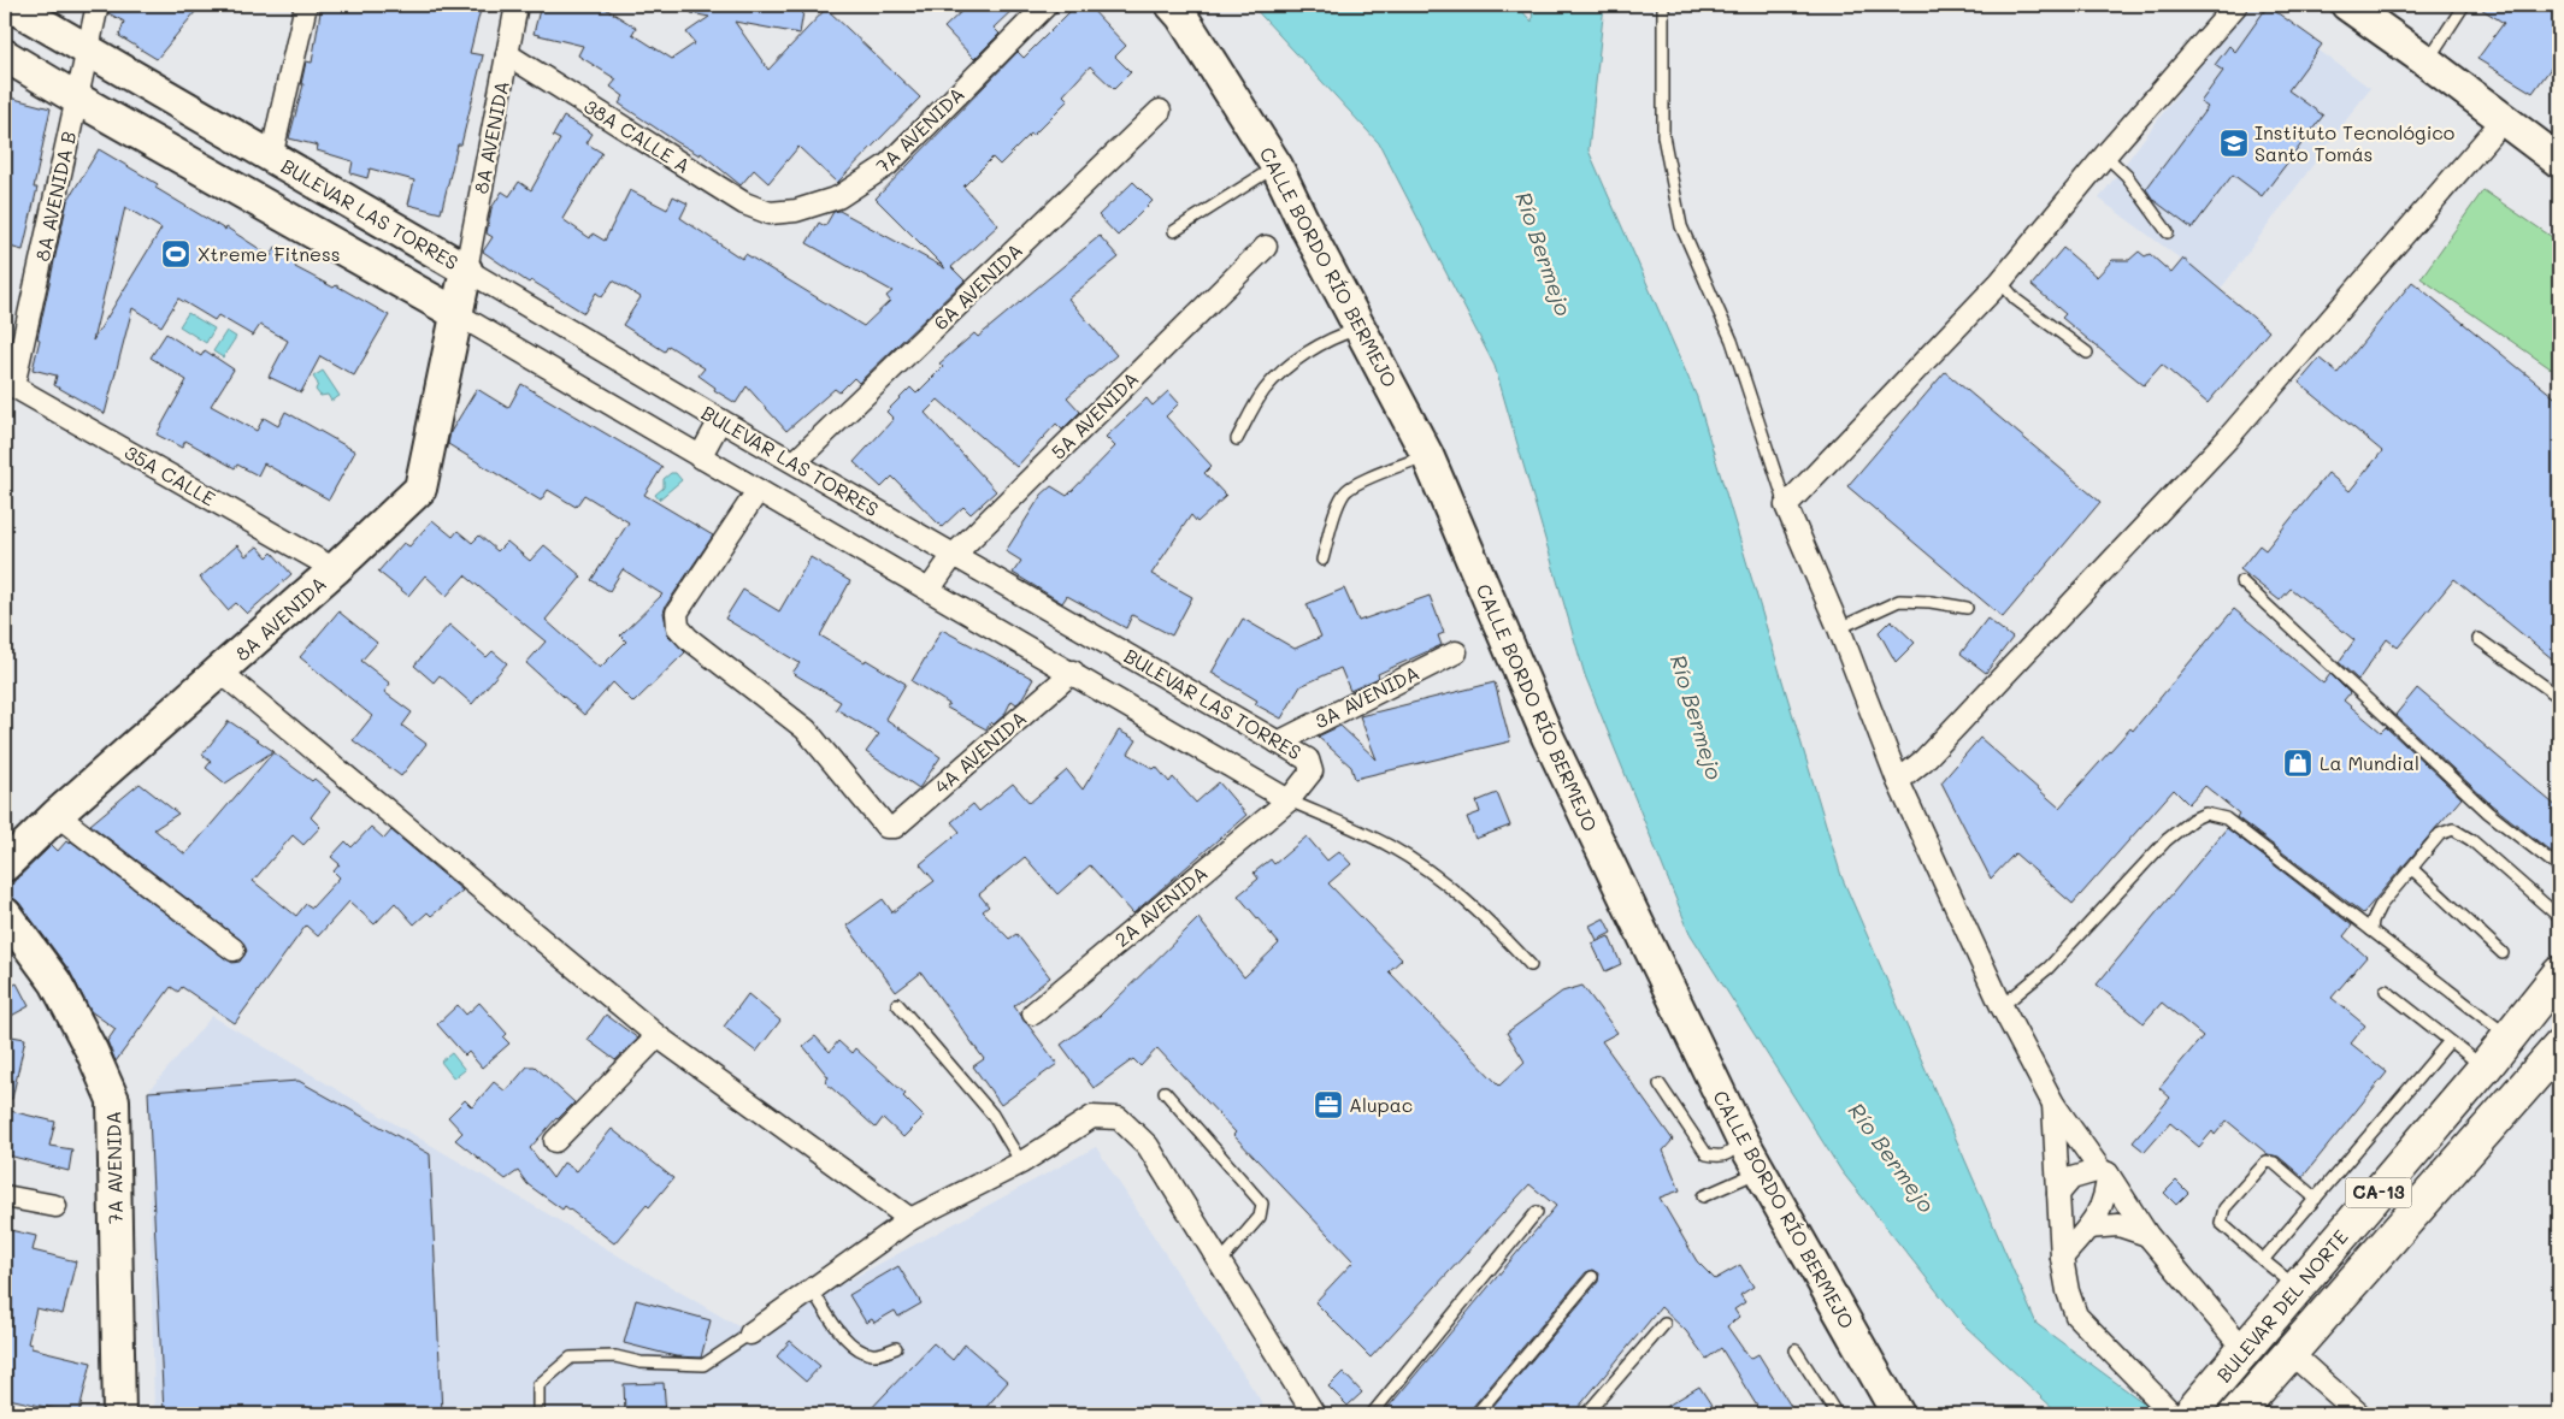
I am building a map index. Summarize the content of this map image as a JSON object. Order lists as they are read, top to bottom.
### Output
{
  "streets": {
    "highway": ["CA-13", "BULEVAR DEL NORTE"],
    "street": [
      "7A AVENIDA",
      "38A CALLE A",
      "8A AVENIDA",
      "8A AVENIDA B",
      "BULEVAR LAS TORRES",
      "CALLE BORDO RÍO BERMEJO",
      "6A AVENIDA",
      "5A AVENIDA",
      "35A CALLE",
      "3A AVENIDA",
      "4A AVENIDA",
      "2A AVENIDA"
    ]
  },
  "crossings": [
    ["7A AVENIDA", "38A CALLE A"],
    ["38A CALLE A", "8A AVENIDA"],
    ["8A AVENIDA", "BULEVAR LAS TORRES"],
    ["8A AVENIDA", "35A CALLE"],
    ["8A AVENIDA B", "BULEVAR LAS TORRES"],
    ["8A AVENIDA B", "35A CALLE"],
    ["BULEVAR LAS TORRES", "6A AVENIDA"],
    ["BULEVAR LAS TORRES", "5A AVENIDA"],
    ["BULEVAR LAS TORRES", "3A AVENIDA"],
    ["BULEVAR LAS TORRES", "2A AVENIDA"]
  ],
  "water": ["Río Bermejo"],
  "places": {
    "school or university": ["Instituto Tecnológico Santo Tomás"],
    "sports": ["Xtreme Fitness"],
    "shop": ["La Mundial"],
    "office": ["Alupac"]
  }
}
